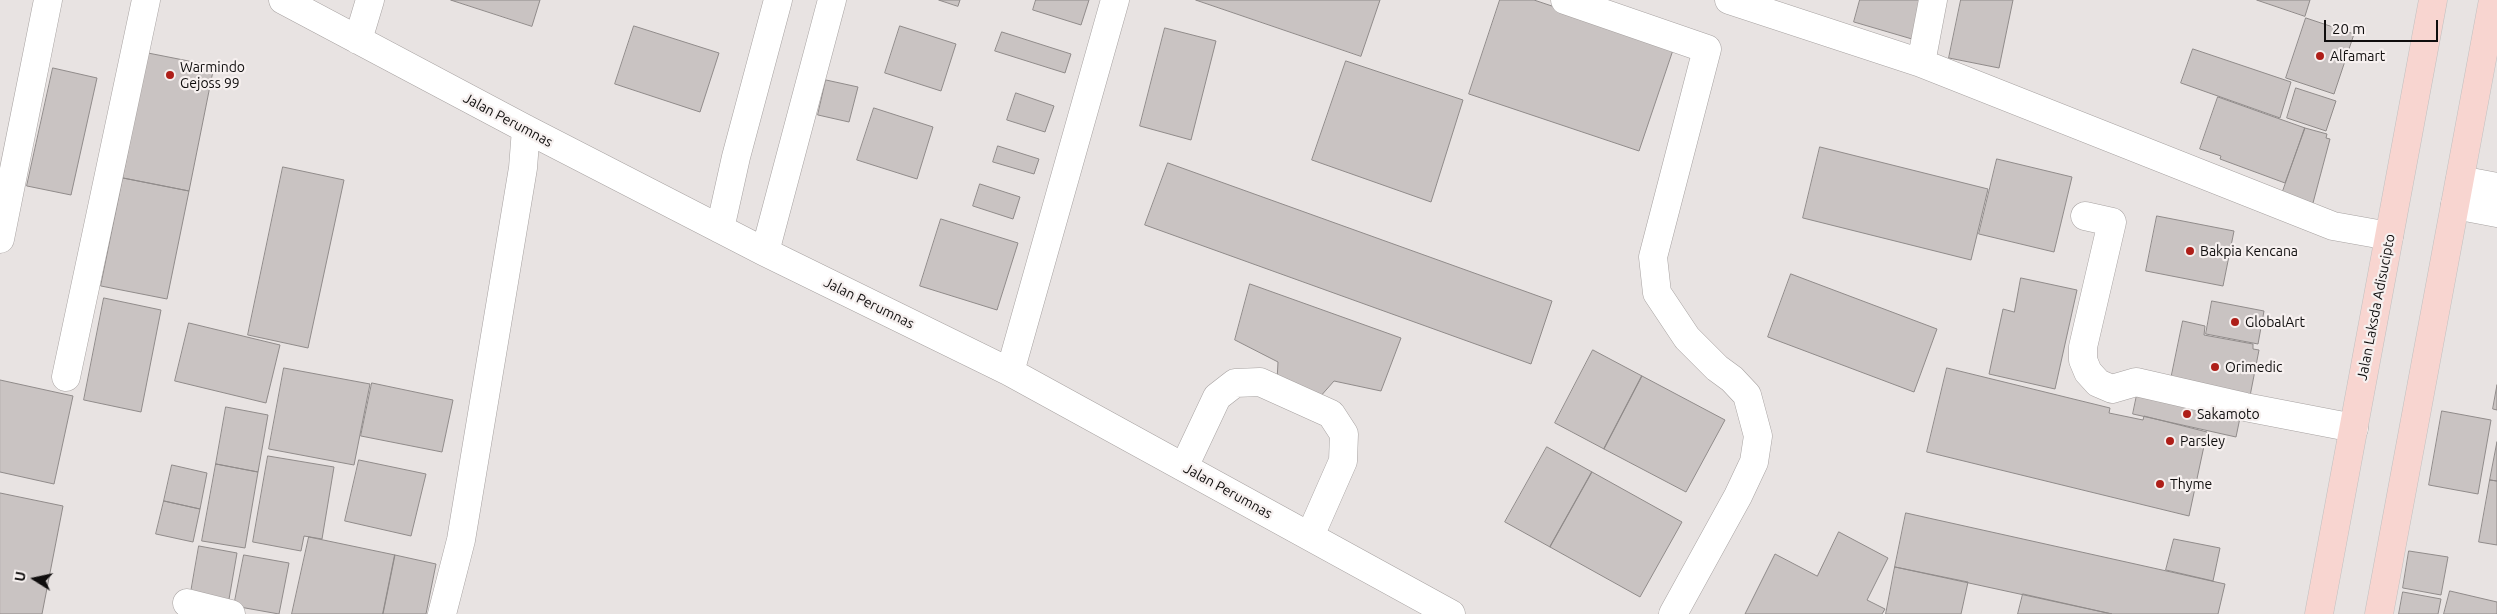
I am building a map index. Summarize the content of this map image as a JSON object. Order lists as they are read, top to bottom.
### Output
{
  "streets": {
    "main road": ["Jalan Laksda Adisucipto"],
    "street": ["Jalan Perumnas"]
  },
  "places": [
    "Alfamart",
    "Warmindo Gejoss 99",
    "Bakpia Kencana",
    "GlobalArt",
    "Orimedic",
    "Sakamoto",
    "Parsley",
    "Thyme"
  ],
  "scale_bar": "20 m",
  "north": "left"
}
